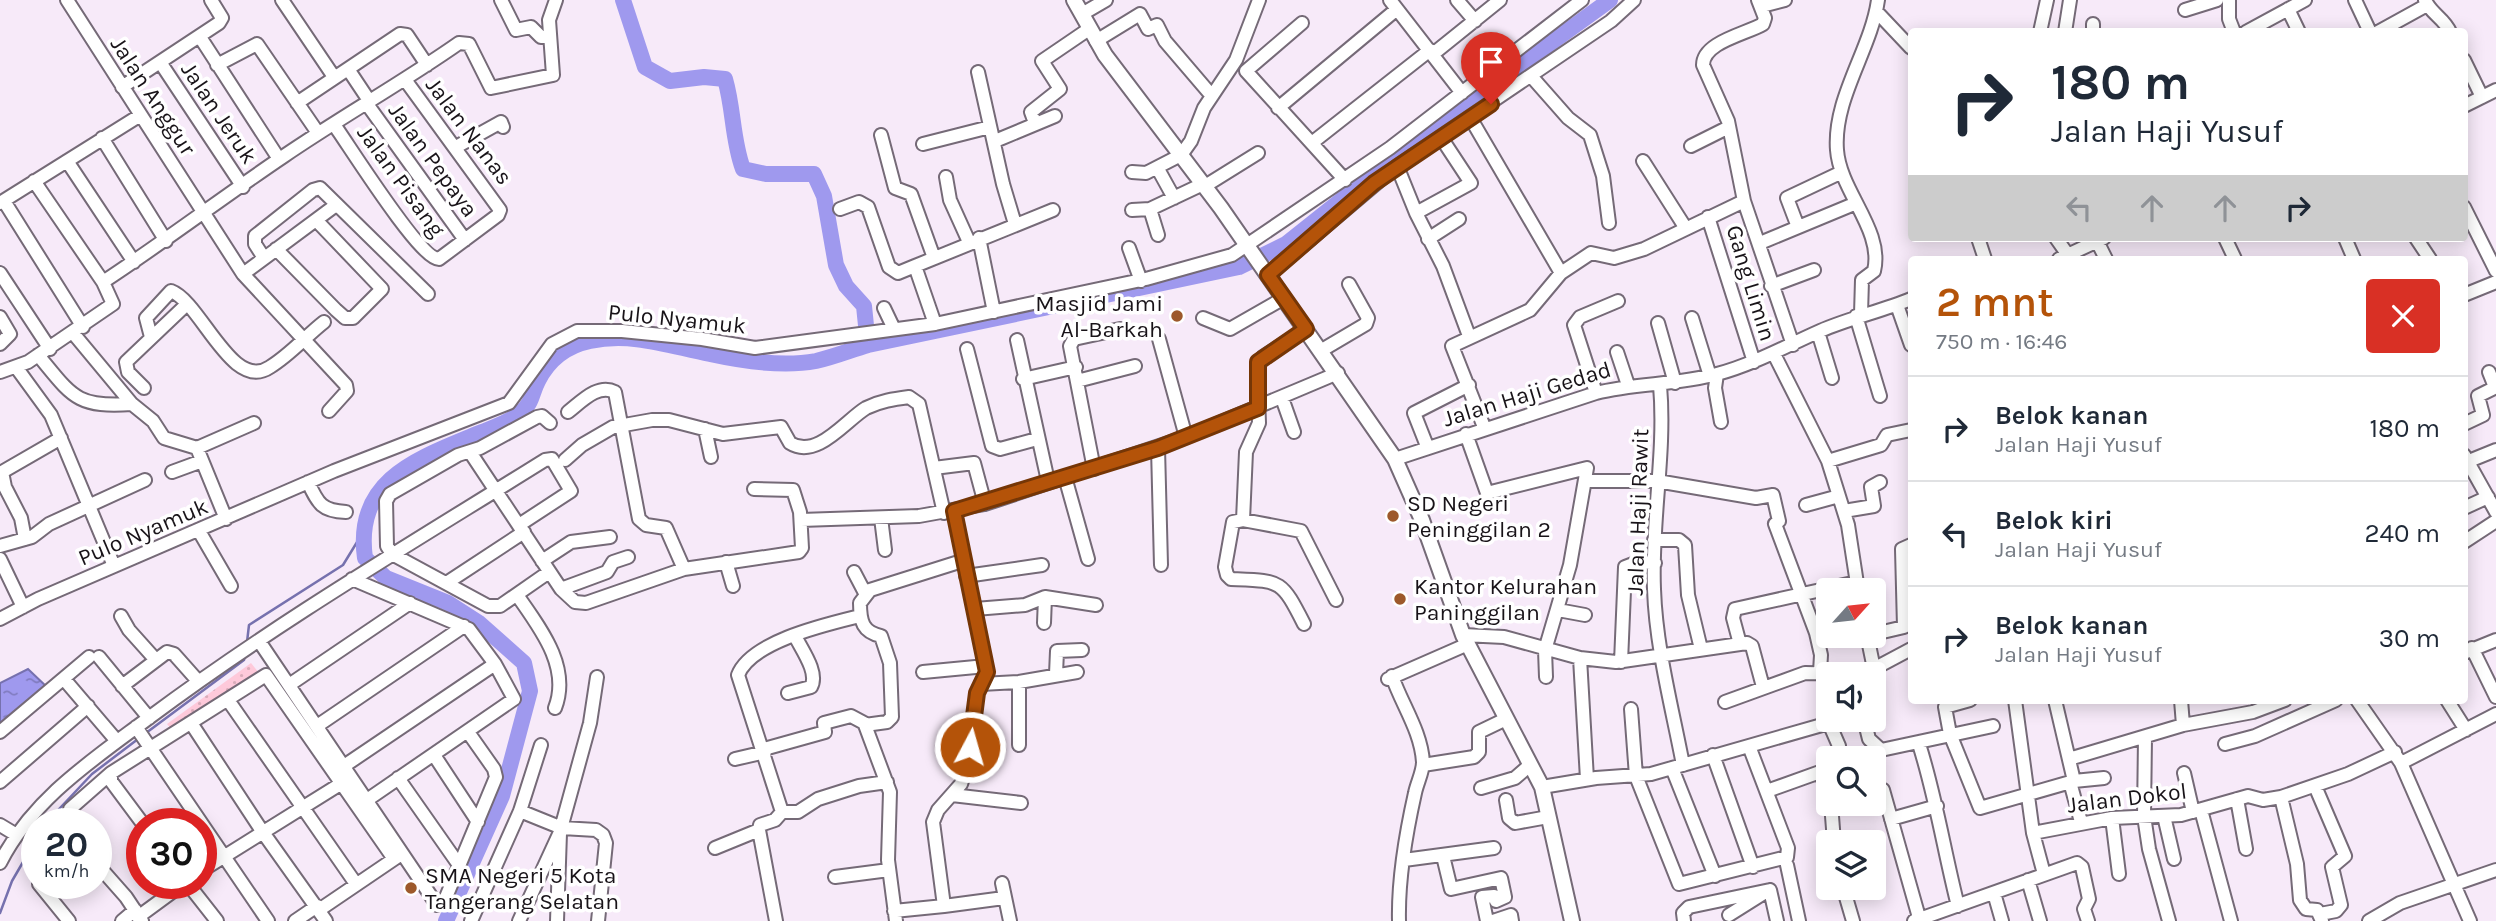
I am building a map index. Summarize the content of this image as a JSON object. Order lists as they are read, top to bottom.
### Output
{
  "streets": {
    "street": [
      "Jalan Anggur",
      "Jalan Jeruk",
      "Jalan Nanas",
      "Jalan Pepaya",
      "Jalan Pisang",
      "Gang Limin",
      "Pulo Nyamuk",
      "Jalan Haji Gedad",
      "Jalan Haji Rawit",
      "Jalan Dokol"
    ]
  },
  "crossings": [
    ["Jalan Nanas", "Jalan Pepaya"],
    ["Jalan Nanas", "Jalan Pisang"],
    ["Jalan Pepaya", "Jalan Pisang"],
    ["Gang Limin", "Jalan Haji Gedad"],
    ["Jalan Haji Gedad", "Jalan Haji Rawit"]
  ],
  "places": [
    "Masjid Jami Al-Barkah",
    "SD Negeri Peninggilan 2",
    "Kantor Kelurahan Paninggilan",
    "SMA Negeri 5 Kota Tangerang Selatan"
  ],
  "north": "top right",
  "page": {
    "turn": ["180 m", "Jalan Haji Yusuf"],
    "heading": ["2 mnt", "750 m · 16:46"],
    "list": [
      {
        "name": "Belok kanan",
        "note": "Jalan Haji Yusuf",
        "value": "180 m"
      },
      {
        "name": "Belok kiri",
        "note": "Jalan Haji Yusuf",
        "value": "240 m"
      },
      {
        "name": "Belok kanan",
        "note": "Jalan Haji Yusuf",
        "value": "30 m"
      }
    ],
    "speed": "20 km/h",
    "limit": "30"
  }
}
